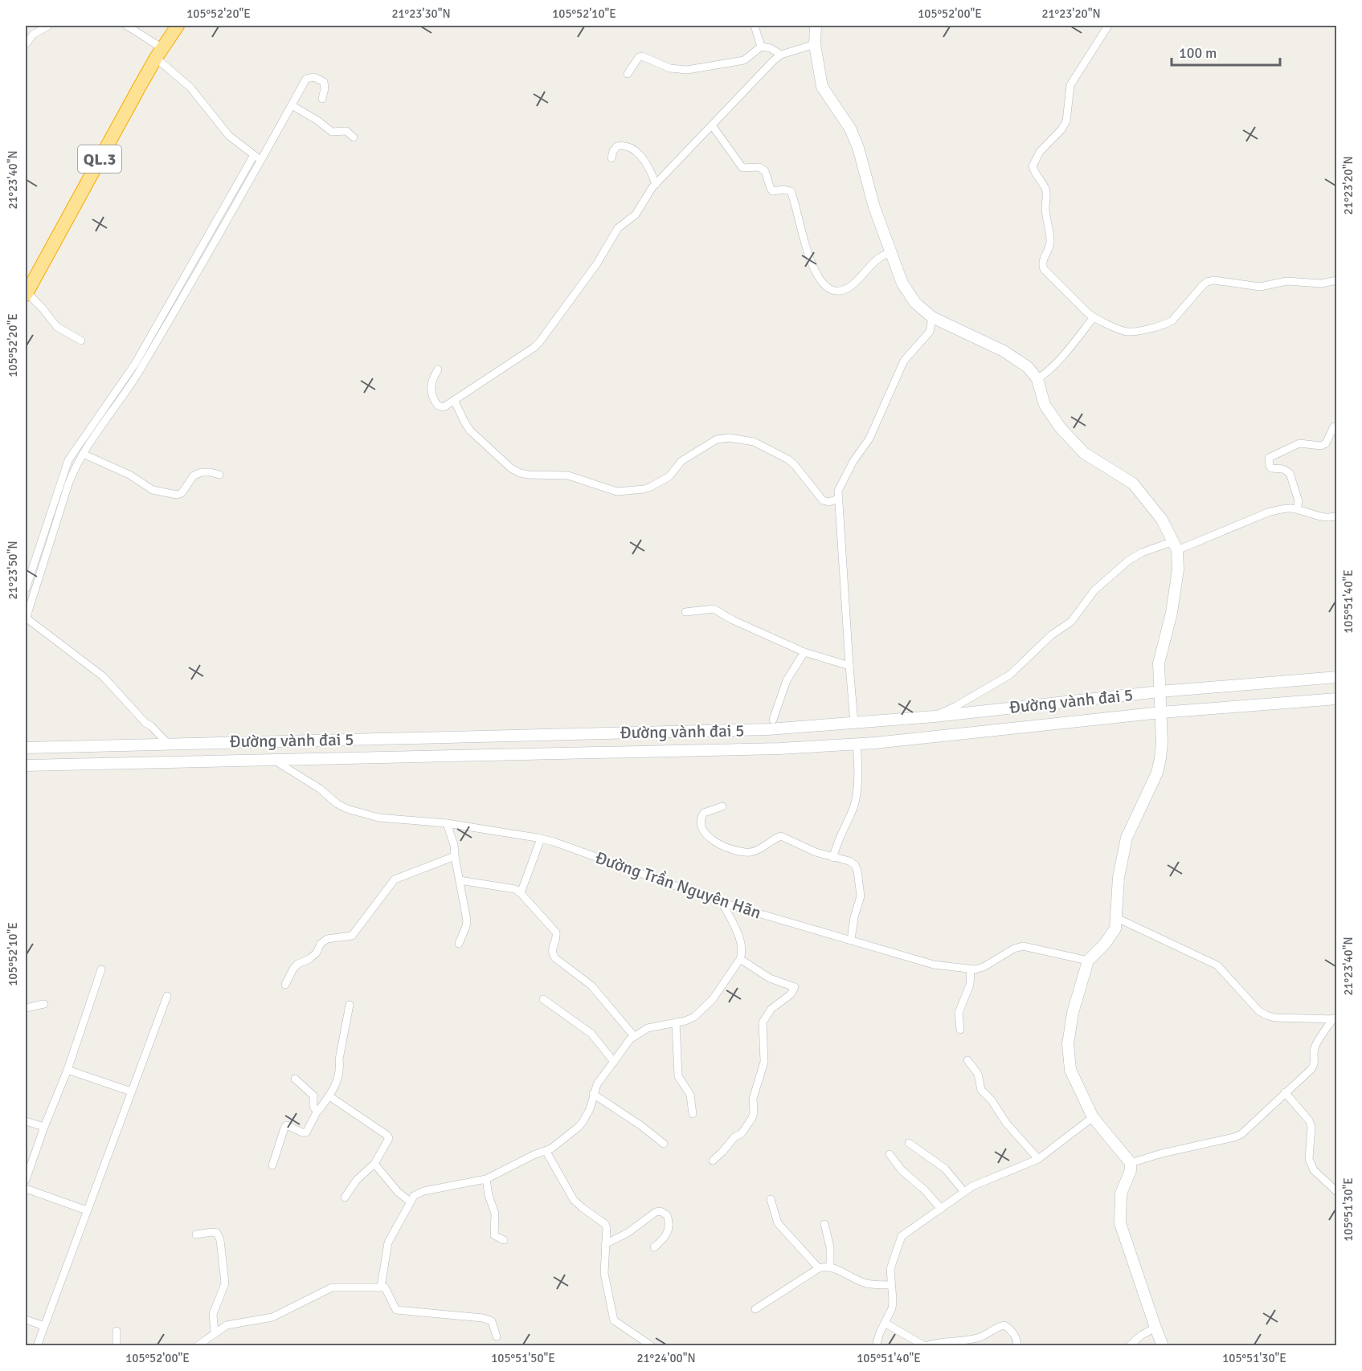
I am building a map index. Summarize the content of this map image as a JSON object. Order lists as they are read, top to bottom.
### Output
{
  "streets": {
    "highway": ["QL.3"],
    "main road": ["Đường vành đai 5"],
    "street": ["Đường Trần Nguyên Hãn"]
  },
  "crossings": [
    ["Đường vành đai 5", "Đường Trần Nguyên Hãn"]
  ],
  "scale_bar": "100 m",
  "coordinates": [
    "105°52'20\"E",
    "21°23'30\"N",
    "105°52'10\"E",
    "105°52'00\"E",
    "21°23'20\"N",
    "21°23'40\"N",
    "21°23'50\"N",
    "105°51'40\"E",
    "105°51'30\"E",
    "105°51'50\"E",
    "21°24'00\"N"
  ]
}
